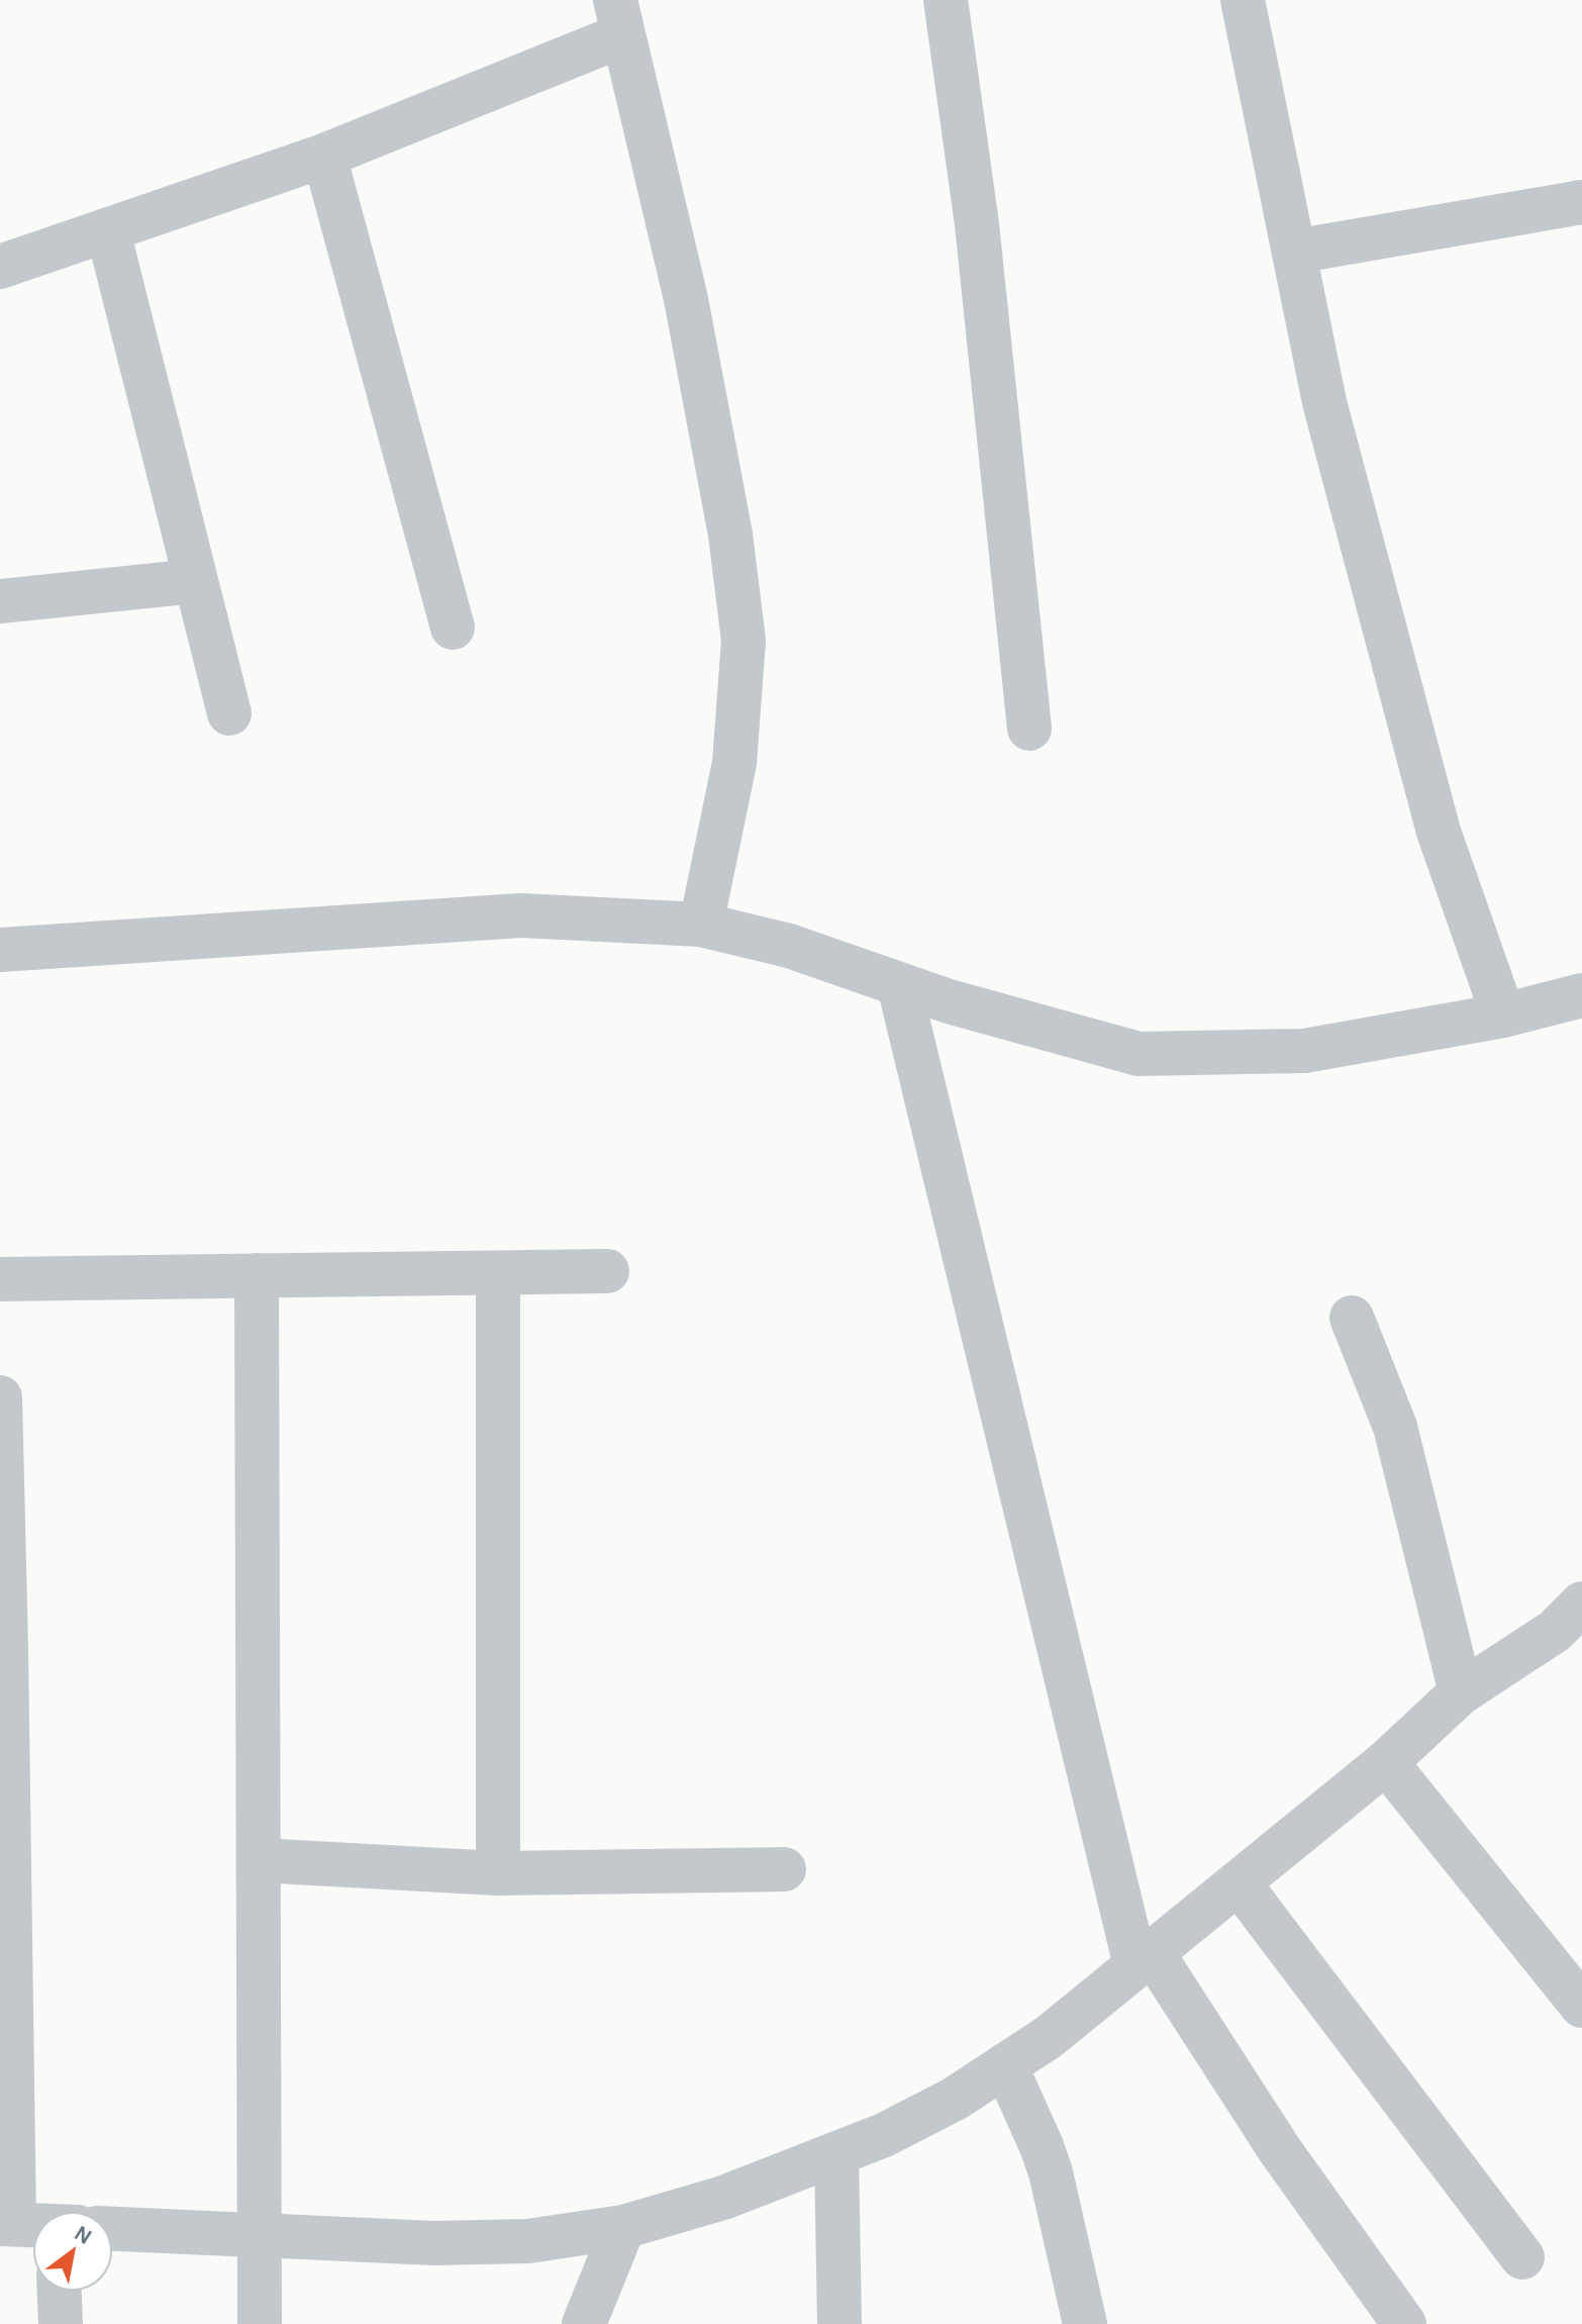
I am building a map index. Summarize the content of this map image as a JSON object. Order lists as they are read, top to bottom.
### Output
{
  "north": "top right"
}
